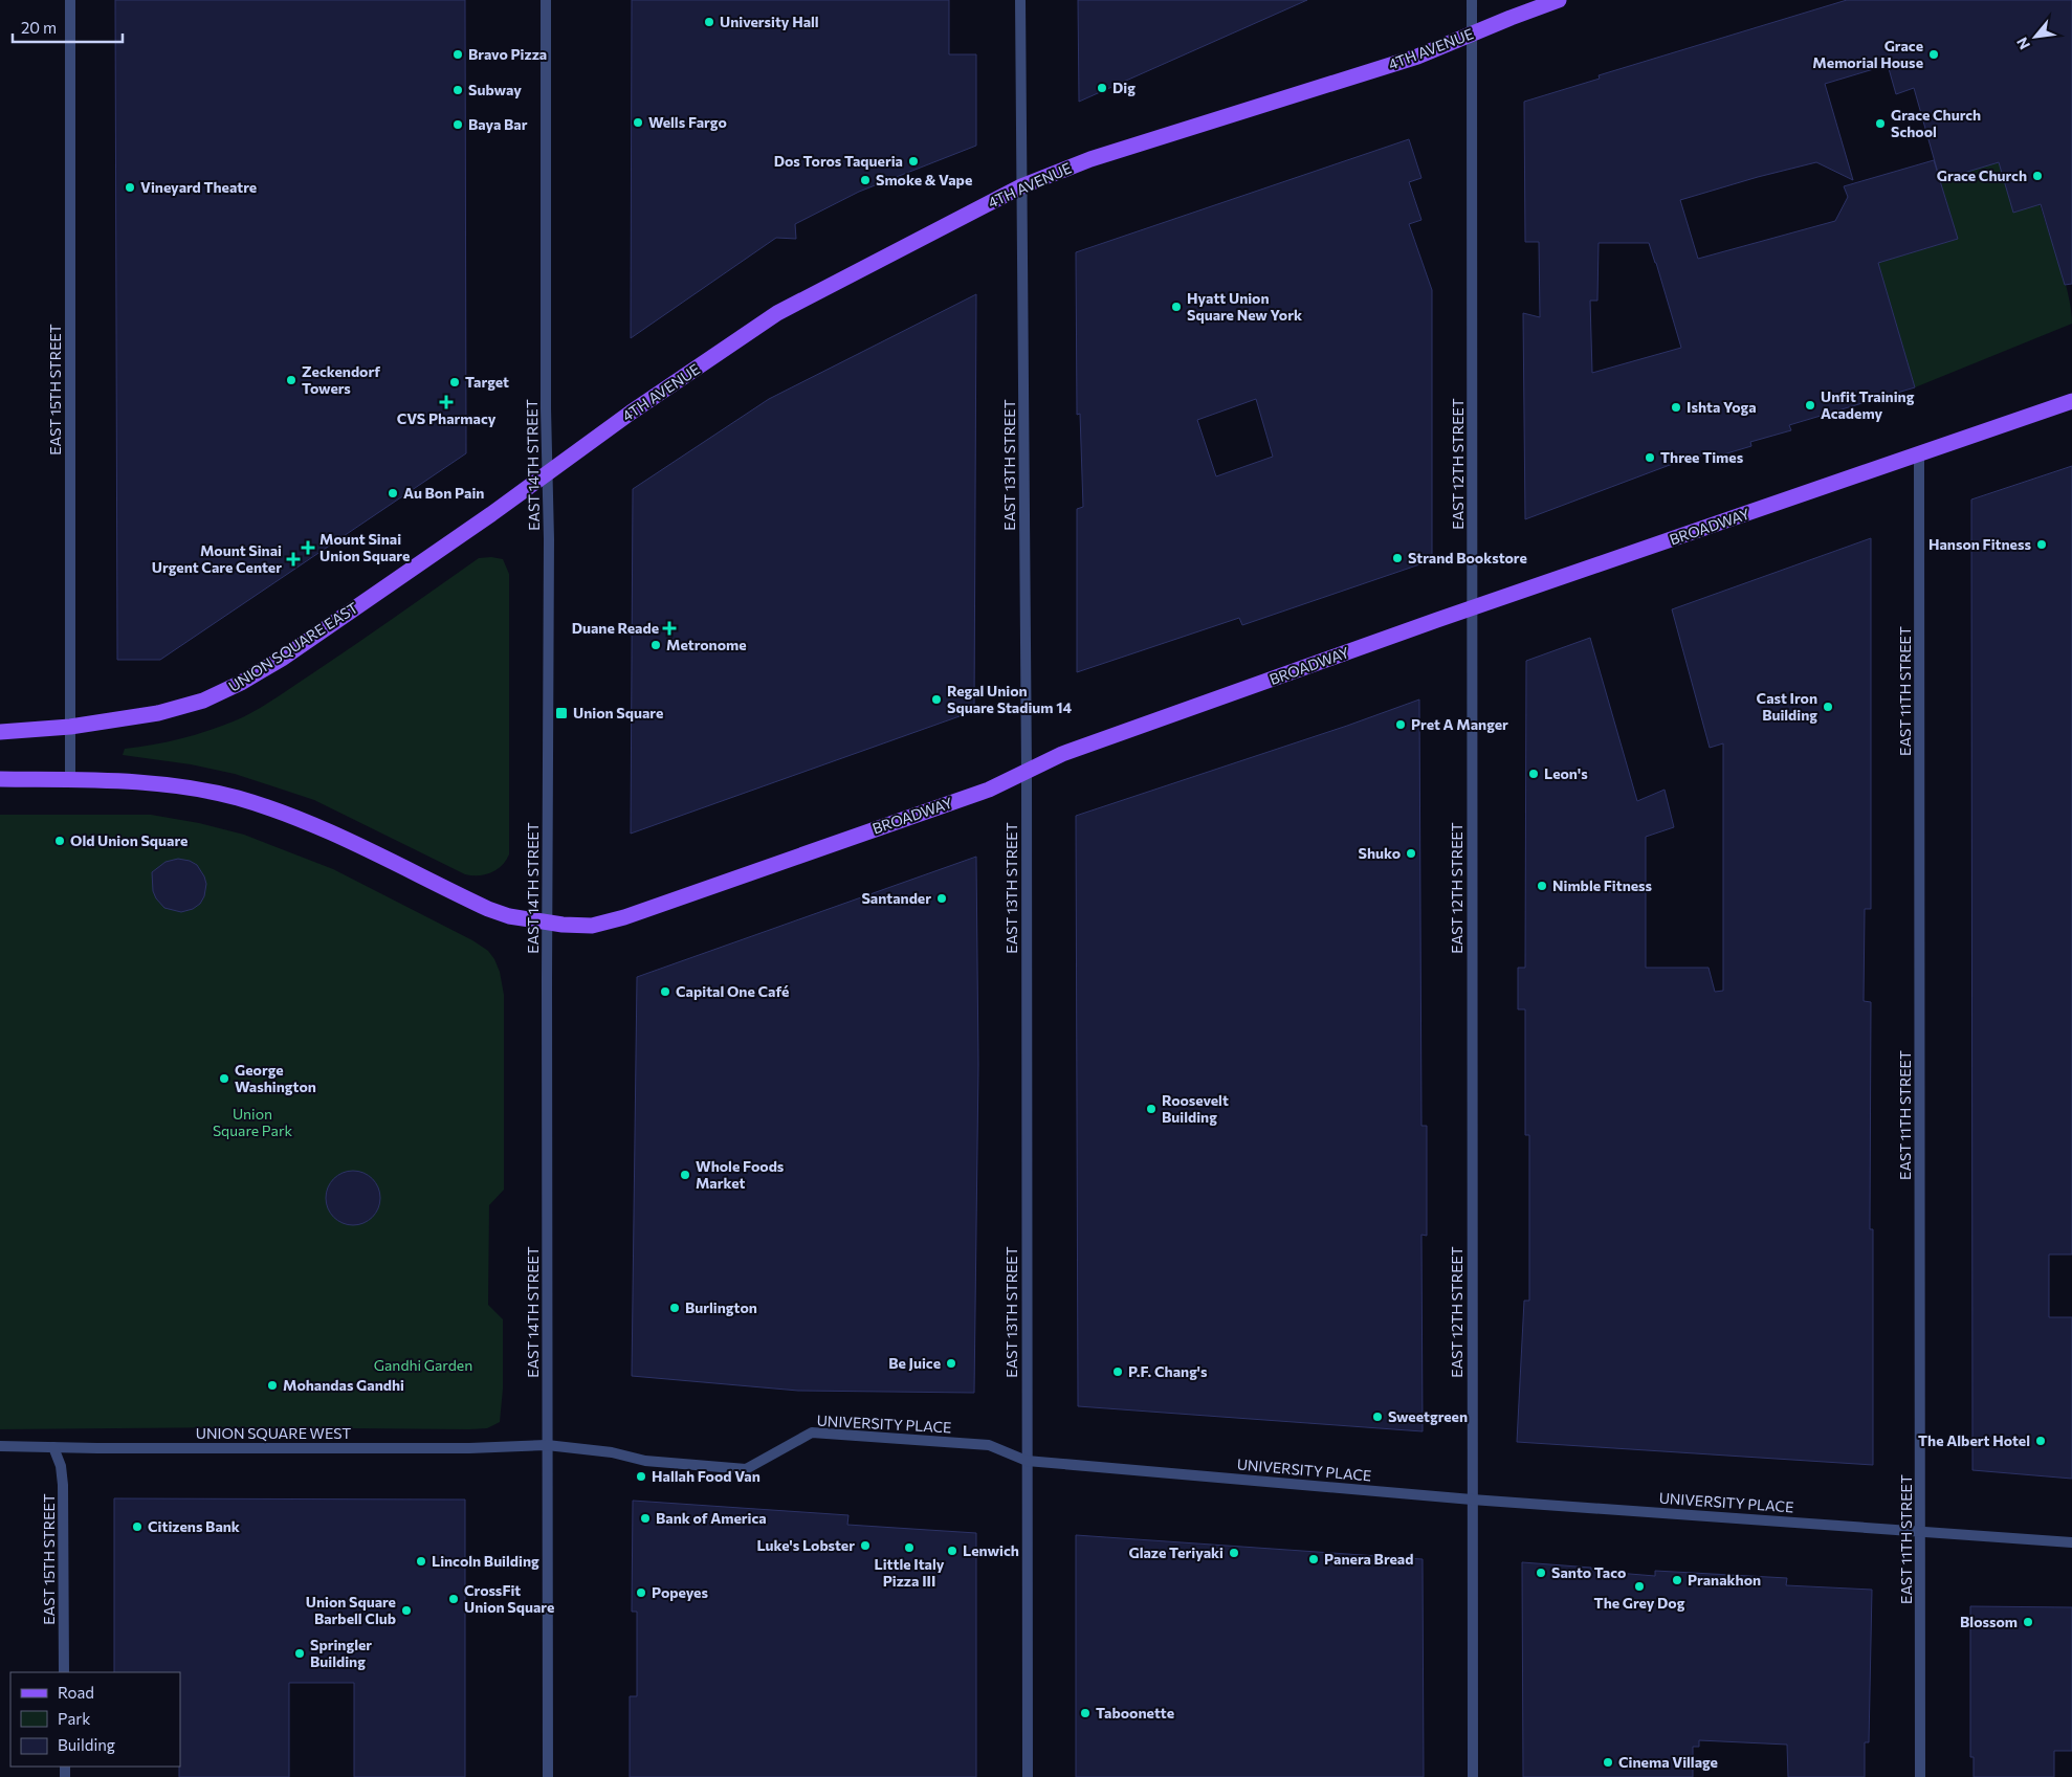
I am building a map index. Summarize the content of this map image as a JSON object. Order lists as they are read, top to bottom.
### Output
{
  "streets": {
    "main road": ["4TH AVENUE", "BROADWAY", "UNION SQUARE EAST"],
    "street": [
      "EAST 15TH STREET",
      "EAST 12TH STREET",
      "EAST 14TH STREET",
      "EAST 13TH STREET",
      "EAST 11TH STREET",
      "UNIVERSITY PLACE",
      "UNION SQUARE WEST"
    ]
  },
  "crossings": [
    ["4TH AVENUE", "EAST 12TH STREET"],
    ["4TH AVENUE", "EAST 14TH STREET"],
    ["4TH AVENUE", "EAST 13TH STREET"],
    ["4TH AVENUE", "UNION SQUARE EAST"],
    ["EAST 15TH STREET", "UNION SQUARE EAST"],
    ["EAST 15TH STREET", "UNION SQUARE WEST"],
    ["EAST 12TH STREET", "BROADWAY"],
    ["EAST 12TH STREET", "UNIVERSITY PLACE"],
    ["EAST 14TH STREET", "BROADWAY"],
    ["EAST 14TH STREET", "UNION SQUARE EAST"],
    ["EAST 14TH STREET", "UNIVERSITY PLACE"],
    ["EAST 14TH STREET", "UNION SQUARE WEST"],
    ["EAST 13TH STREET", "BROADWAY"],
    ["EAST 13TH STREET", "UNIVERSITY PLACE"],
    ["BROADWAY", "EAST 11TH STREET"],
    ["EAST 11TH STREET", "UNIVERSITY PLACE"],
    ["UNIVERSITY PLACE", "UNION SQUARE WEST"]
  ],
  "parks": ["Union Square Park", "Gandhi Garden"],
  "places": {
    "other": [
      "University Hall",
      "Bravo Pizza",
      "Grace Memorial House",
      "Dig",
      "Subway",
      "Wells Fargo",
      "Grace Church School",
      "Baya Bar",
      "Dos Toros Taqueria",
      "Grace Church",
      "Smoke & Vape",
      "Vineyard Theatre",
      "Hyatt Union Square New York",
      "Zeckendorf Towers",
      "Target",
      "Unfit Training Academy",
      "Ishta Yoga",
      "Three Times",
      "Au Bon Pain",
      "Hanson Fitness",
      "Strand Bookstore",
      "Metronome",
      "Regal Union Square Stadium 14",
      "Cast Iron Building",
      "Pret A Manger",
      "Leon's",
      "Old Union Square",
      "Shuko",
      "Nimble Fitness",
      "Santander",
      "Capital One Café",
      "George Washington",
      "Roosevelt Building",
      "Whole Foods Market",
      "Burlington",
      "Be Juice",
      "P.F. Chang's",
      "Mohandas Gandhi",
      "Sweetgreen",
      "The Albert Hotel",
      "Hallah Food Van",
      "Bank of America",
      "Citizens Bank",
      "Luke's Lobster",
      "Little Italy Pizza III",
      "Lenwich",
      "Glaze Teriyaki",
      "Panera Bread",
      "Lincoln Building",
      "Santo Taco",
      "Pranakhon",
      "The Grey Dog",
      "Popeyes",
      "CrossFit Union Square",
      "Union Square Barbell Club",
      "Blossom",
      "Springler Building",
      "Taboonette",
      "Cinema Village"
    ],
    "health": [
      "CVS Pharmacy",
      "Mount Sinai Union Square",
      "Mount Sinai Urgent Care Center",
      "Duane Reade"
    ],
    "transit": ["Union Square"]
  },
  "legend": ["Road", "Park", "Building"],
  "scale_bar": "20 m",
  "north": "bottom left"
}
